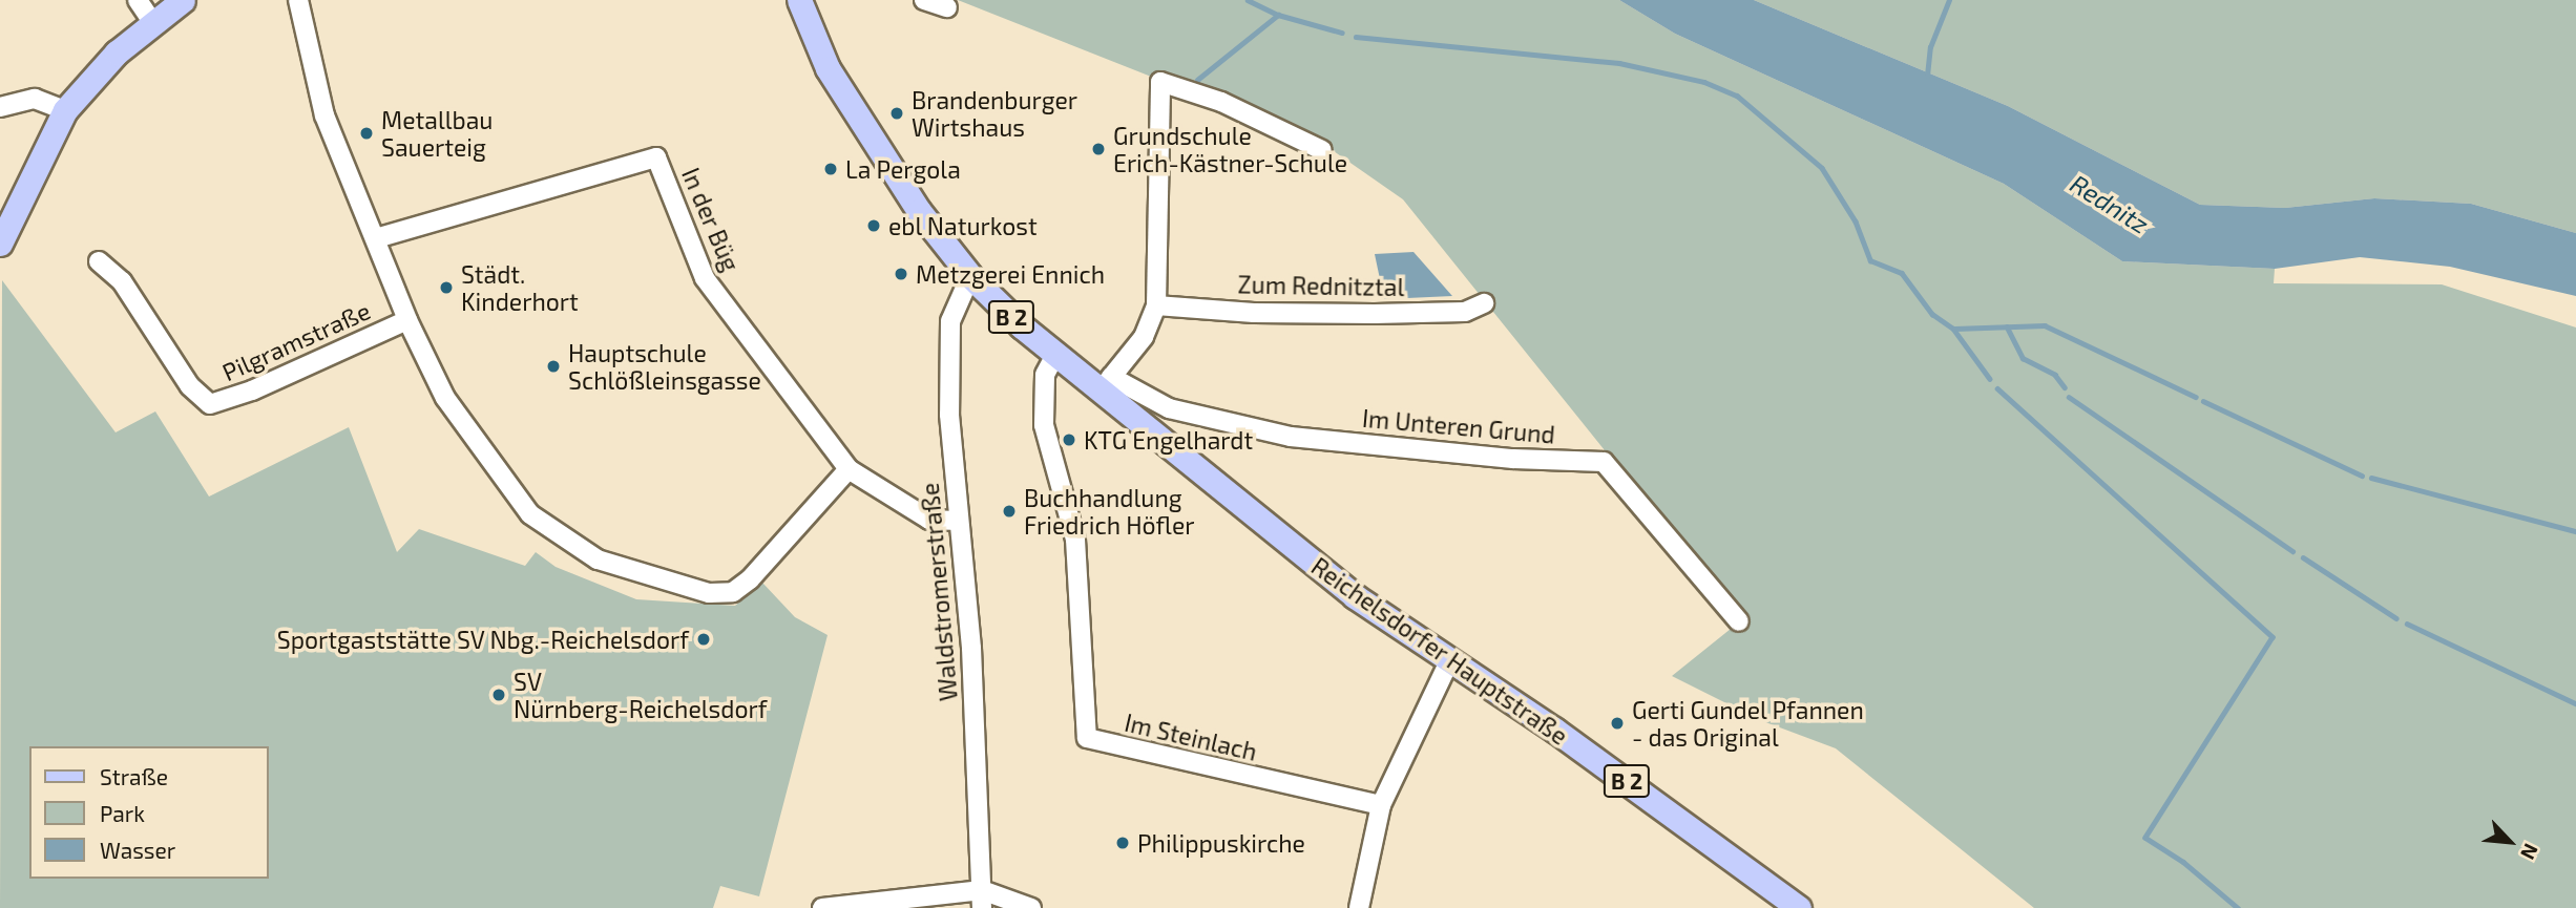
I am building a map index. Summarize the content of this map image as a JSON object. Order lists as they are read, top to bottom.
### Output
{
  "streets": {
    "main road": ["B 2", "Reichelsdorfer Hauptstraße"],
    "street": [
      "In der Büg",
      "Zum Rednitztal",
      "Pilgramstraße",
      "Im Unteren Grund",
      "Waldstromerstraße",
      "Im Steinlach"
    ]
  },
  "crossings": [
    ["In der Büg", "Waldstromerstraße"],
    ["Im Unteren Grund", "Reichelsdorfer Hauptstraße"],
    ["Waldstromerstraße", "Reichelsdorfer Hauptstraße"],
    ["Reichelsdorfer Hauptstraße", "Im Steinlach"]
  ],
  "water": ["Rednitz"],
  "places": [
    "Brandenburger Wirtshaus",
    "Metallbau Sauerteig",
    "Grundschule Erich-Kästner-Schule",
    "La Pergola",
    "ebl Naturkost",
    "Metzgerei Ennich",
    "Städt. Kinderhort",
    "Hauptschule Schlößleinsgasse",
    "KTG Engelhardt",
    "Buchhandlung Friedrich Höfler",
    "Sportgaststätte SV Nbg.-Reichelsdorf",
    "SV Nürnberg-Reichelsdorf",
    "Gerti Gundel Pfannen - das Original",
    "Philippuskirche"
  ],
  "legend": ["Straße", "Park", "Wasser"],
  "north": "bottom right"
}
